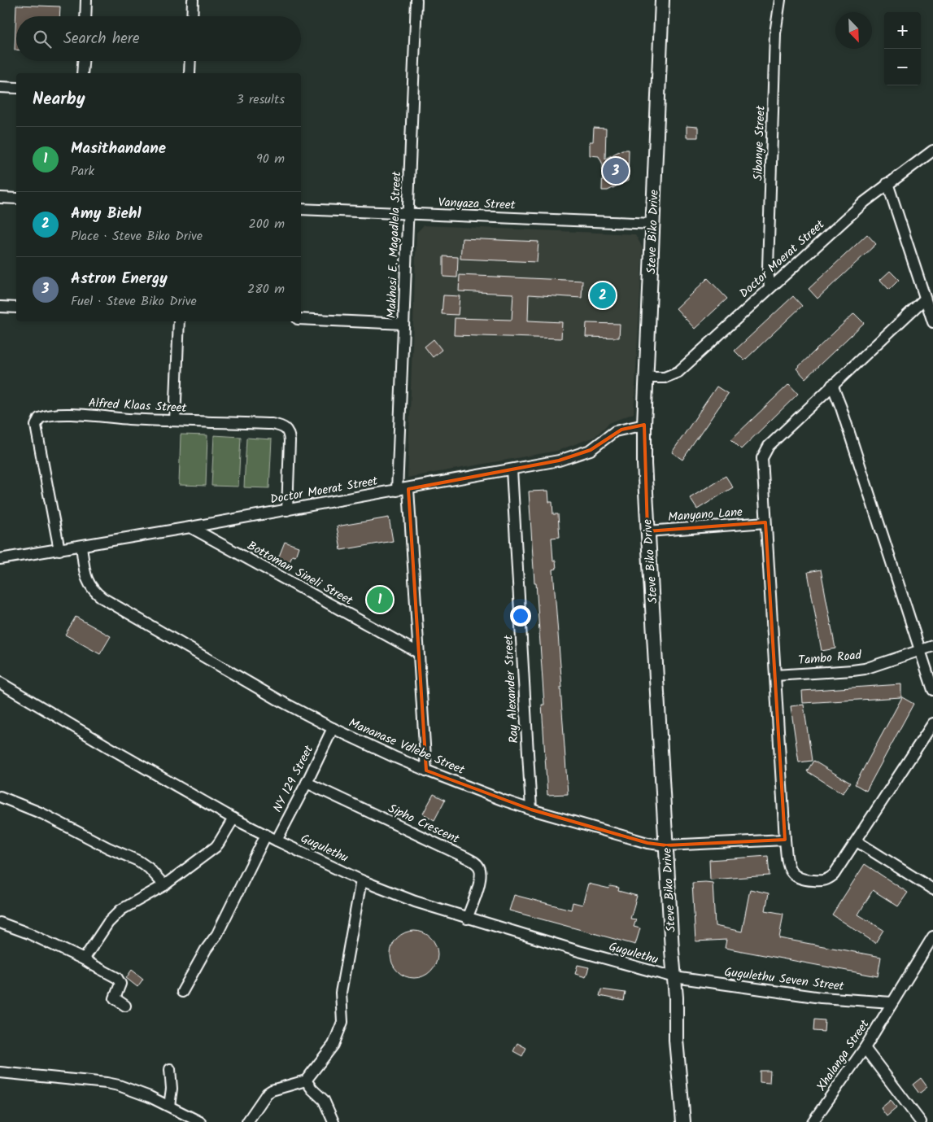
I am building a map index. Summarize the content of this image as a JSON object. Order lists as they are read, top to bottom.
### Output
{
  "streets": {
    "main road": ["Steve Biko Drive"],
    "street": [
      "Sibanye Street",
      "Vanyaza Street",
      "Makhosi E. Magadlela Street",
      "Doctor Moerat Street",
      "Alfred Klaas Street",
      "Manyano Lane",
      "Bottoman Sineli Street",
      "Tambo Road",
      "Ray Alexander Street",
      "Mananase Vdlebe Street",
      "NY 129 Street",
      "Sipho Crescent",
      "Gugulethu",
      "Gugulethu Seven Street",
      "Xhalanga Street"
    ]
  },
  "crossings": [
    ["Sibanye Street", "Doctor Moerat Street"],
    ["Vanyaza Street", "Steve Biko Drive"],
    ["Vanyaza Street", "Makhosi E. Magadlela Street"],
    ["Steve Biko Drive", "Doctor Moerat Street"],
    ["Steve Biko Drive", "Manyano Lane"],
    ["Steve Biko Drive", "Mananase Vdlebe Street"],
    ["Steve Biko Drive", "Gugulethu"],
    ["Steve Biko Drive", "Gugulethu Seven Street"],
    ["Makhosi E. Magadlela Street", "Doctor Moerat Street"],
    ["Doctor Moerat Street", "Alfred Klaas Street"],
    ["Doctor Moerat Street", "Bottoman Sineli Street"],
    ["Doctor Moerat Street", "Ray Alexander Street"],
    ["Doctor Moerat Street", "Mananase Vdlebe Street"],
    ["Ray Alexander Street", "Mananase Vdlebe Street"],
    ["Mananase Vdlebe Street", "NY 129 Street"],
    ["NY 129 Street", "Sipho Crescent"],
    ["NY 129 Street", "Gugulethu"],
    ["Sipho Crescent", "Gugulethu"],
    ["Gugulethu", "Gugulethu Seven Street"],
    ["Gugulethu Seven Street", "Xhalanga Street"]
  ],
  "north": "bottom right",
  "page": {
    "map_buttons": ["+", "−"],
    "search": "Search here",
    "heading": ["Nearby", "3 results"],
    "list": [
      {
        "mark": "1",
        "name": "Masithandane",
        "note": "Park",
        "value": "90 m"
      },
      {
        "mark": "2",
        "name": "Amy Biehl",
        "note": "Place · Steve Biko Drive",
        "value": "200 m"
      },
      {
        "mark": "3",
        "name": "Astron Energy",
        "note": "Fuel · Steve Biko Drive",
        "value": "280 m"
      }
    ],
    "pins": ["3", "2", "1"]
  }
}
